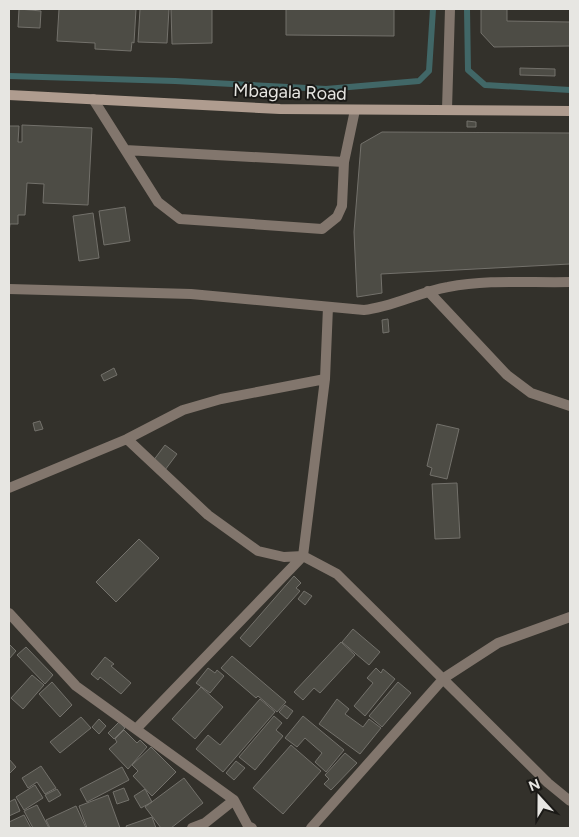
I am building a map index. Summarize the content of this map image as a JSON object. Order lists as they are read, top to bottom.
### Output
{
  "streets": {
    "street": ["Mbagala Road"]
  },
  "north": "top"
}
